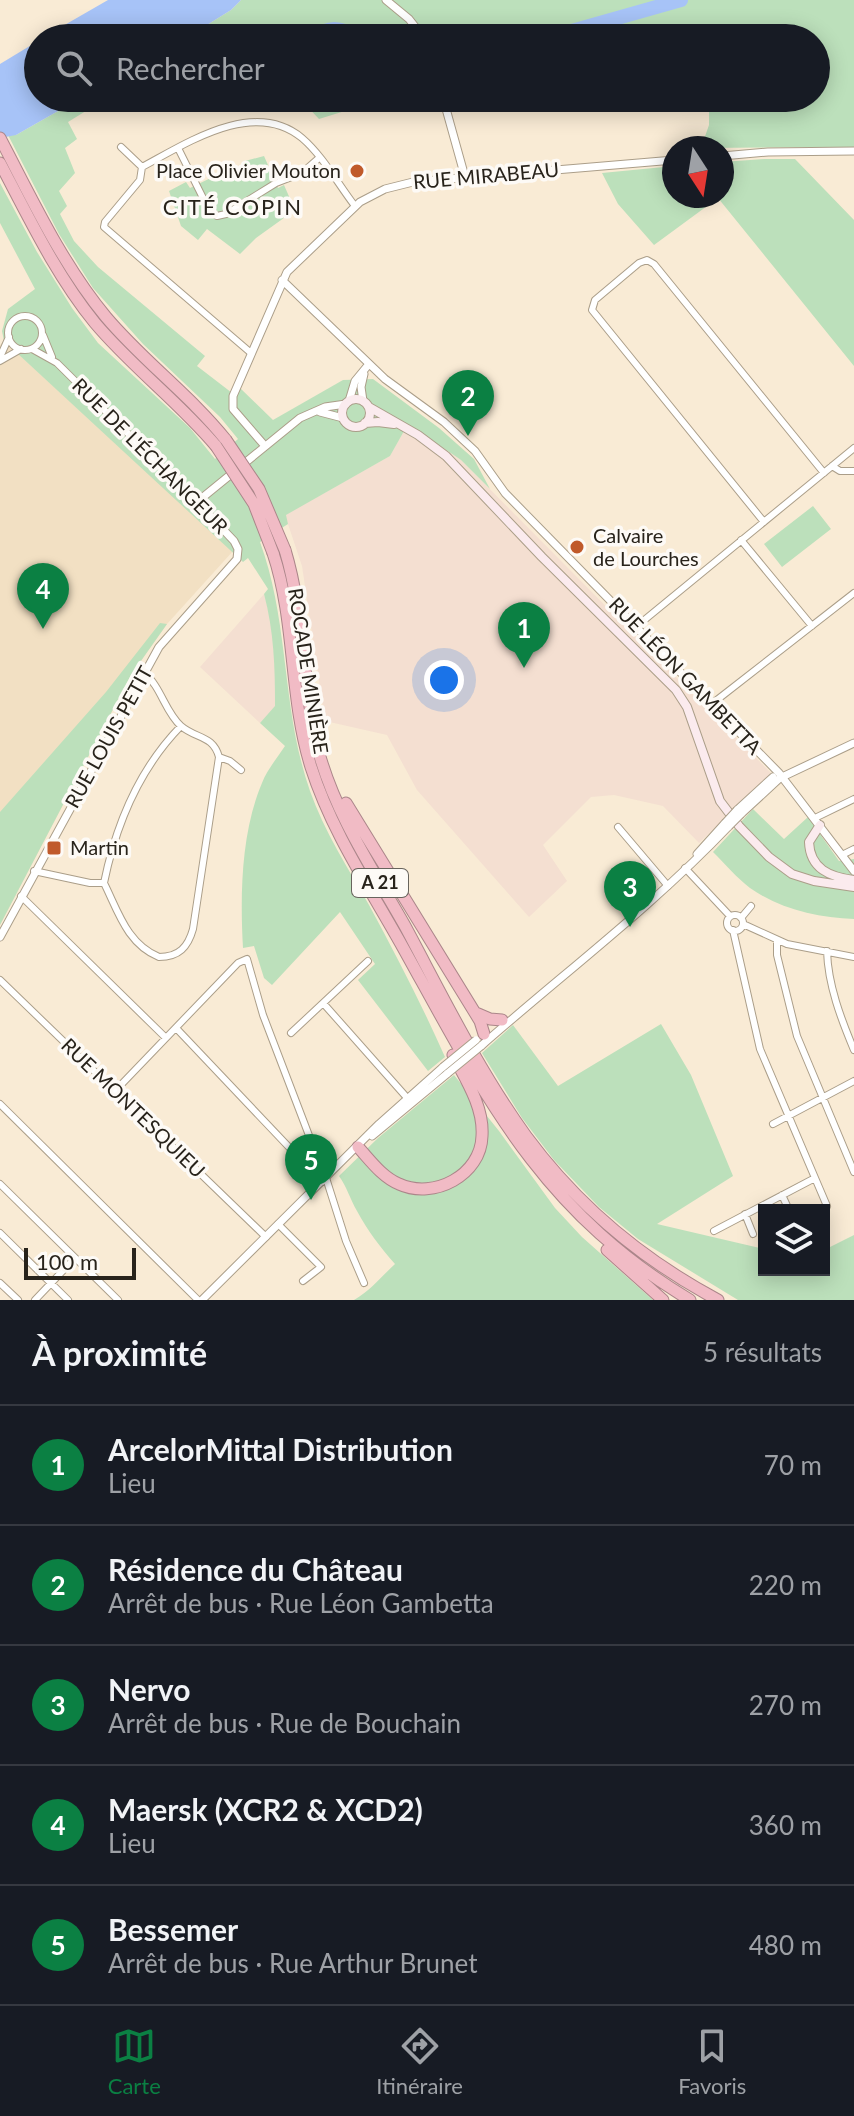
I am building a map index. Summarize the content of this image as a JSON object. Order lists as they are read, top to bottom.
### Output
{
  "streets": {
    "highway": ["ROCADE MINIÈRE", "A 21"],
    "street": [
      "RUE MIRABEAU",
      "RUE DE L'ÉCHANGEUR",
      "RUE LÉON GAMBETTA",
      "RUE LOUIS PETIT",
      "RUE MONTESQUIEU"
    ]
  },
  "crossings": [
    ["RUE MIRABEAU", "RUE LÉON GAMBETTA"],
    ["RUE DE L'ÉCHANGEUR", "RUE LOUIS PETIT"]
  ],
  "districts": ["CITÉ COPIN"],
  "places": {
    "other": ["Place Olivier Mouton", "Calvaire de Lourches"],
    "transit": ["Martin"]
  },
  "scale_bar": "100 m",
  "north": "bottom",
  "page": {
    "search": "Rechercher",
    "pins": [
      "2",
      "4",
      "1",
      "3",
      "5"
    ],
    "scale": "100 m",
    "heading": ["À proximité", "5 résultats"],
    "list": [
      {
        "mark": "1",
        "name": "ArcelorMittal Distribution",
        "note": "Lieu",
        "value": "70 m"
      },
      {
        "mark": "2",
        "name": "Résidence du Château",
        "note": "Arrêt de bus · Rue Léon Gambetta",
        "value": "220 m"
      },
      {
        "mark": "3",
        "name": "Nervo",
        "note": "Arrêt de bus · Rue de Bouchain",
        "value": "270 m"
      },
      {
        "mark": "4",
        "name": "Maersk (XCR2 & XCD2)",
        "note": "Lieu",
        "value": "360 m"
      },
      {
        "mark": "5",
        "name": "Bessemer",
        "note": "Arrêt de bus · Rue Arthur Brunet",
        "value": "480 m"
      }
    ],
    "nav": ["Carte", "Itinéraire", "Favoris"]
  }
}
